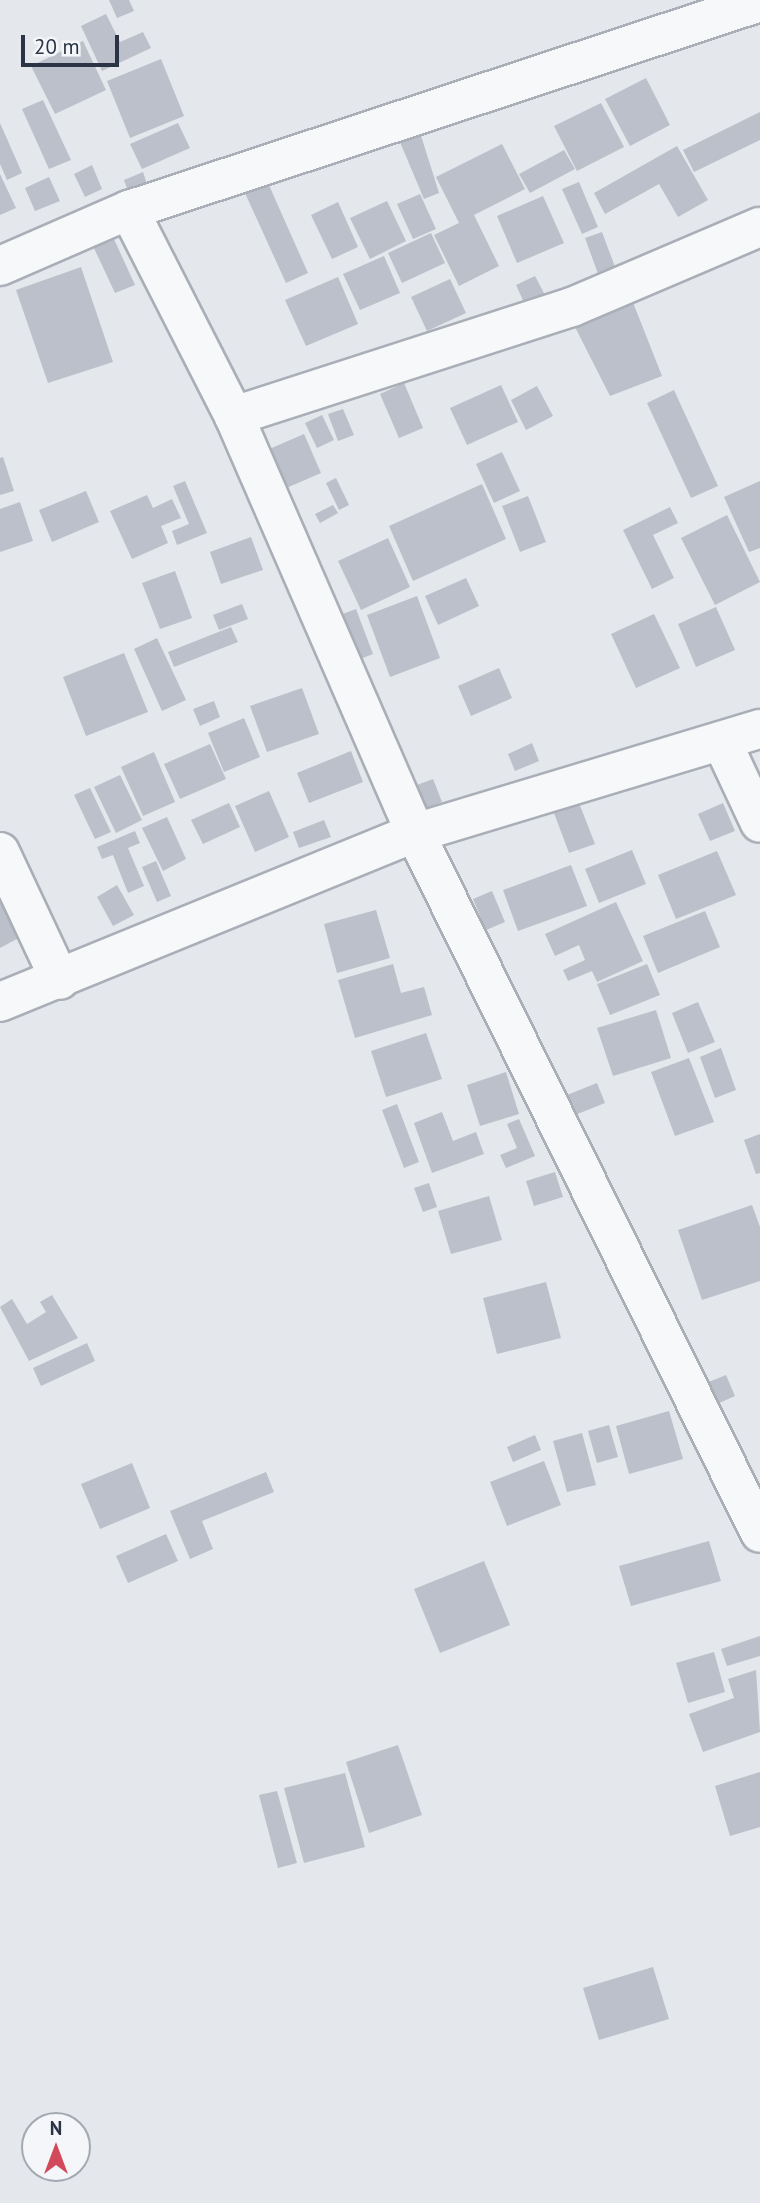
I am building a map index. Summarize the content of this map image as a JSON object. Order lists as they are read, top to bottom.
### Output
{
  "scale_bar": "20 m",
  "north": "top"
}
